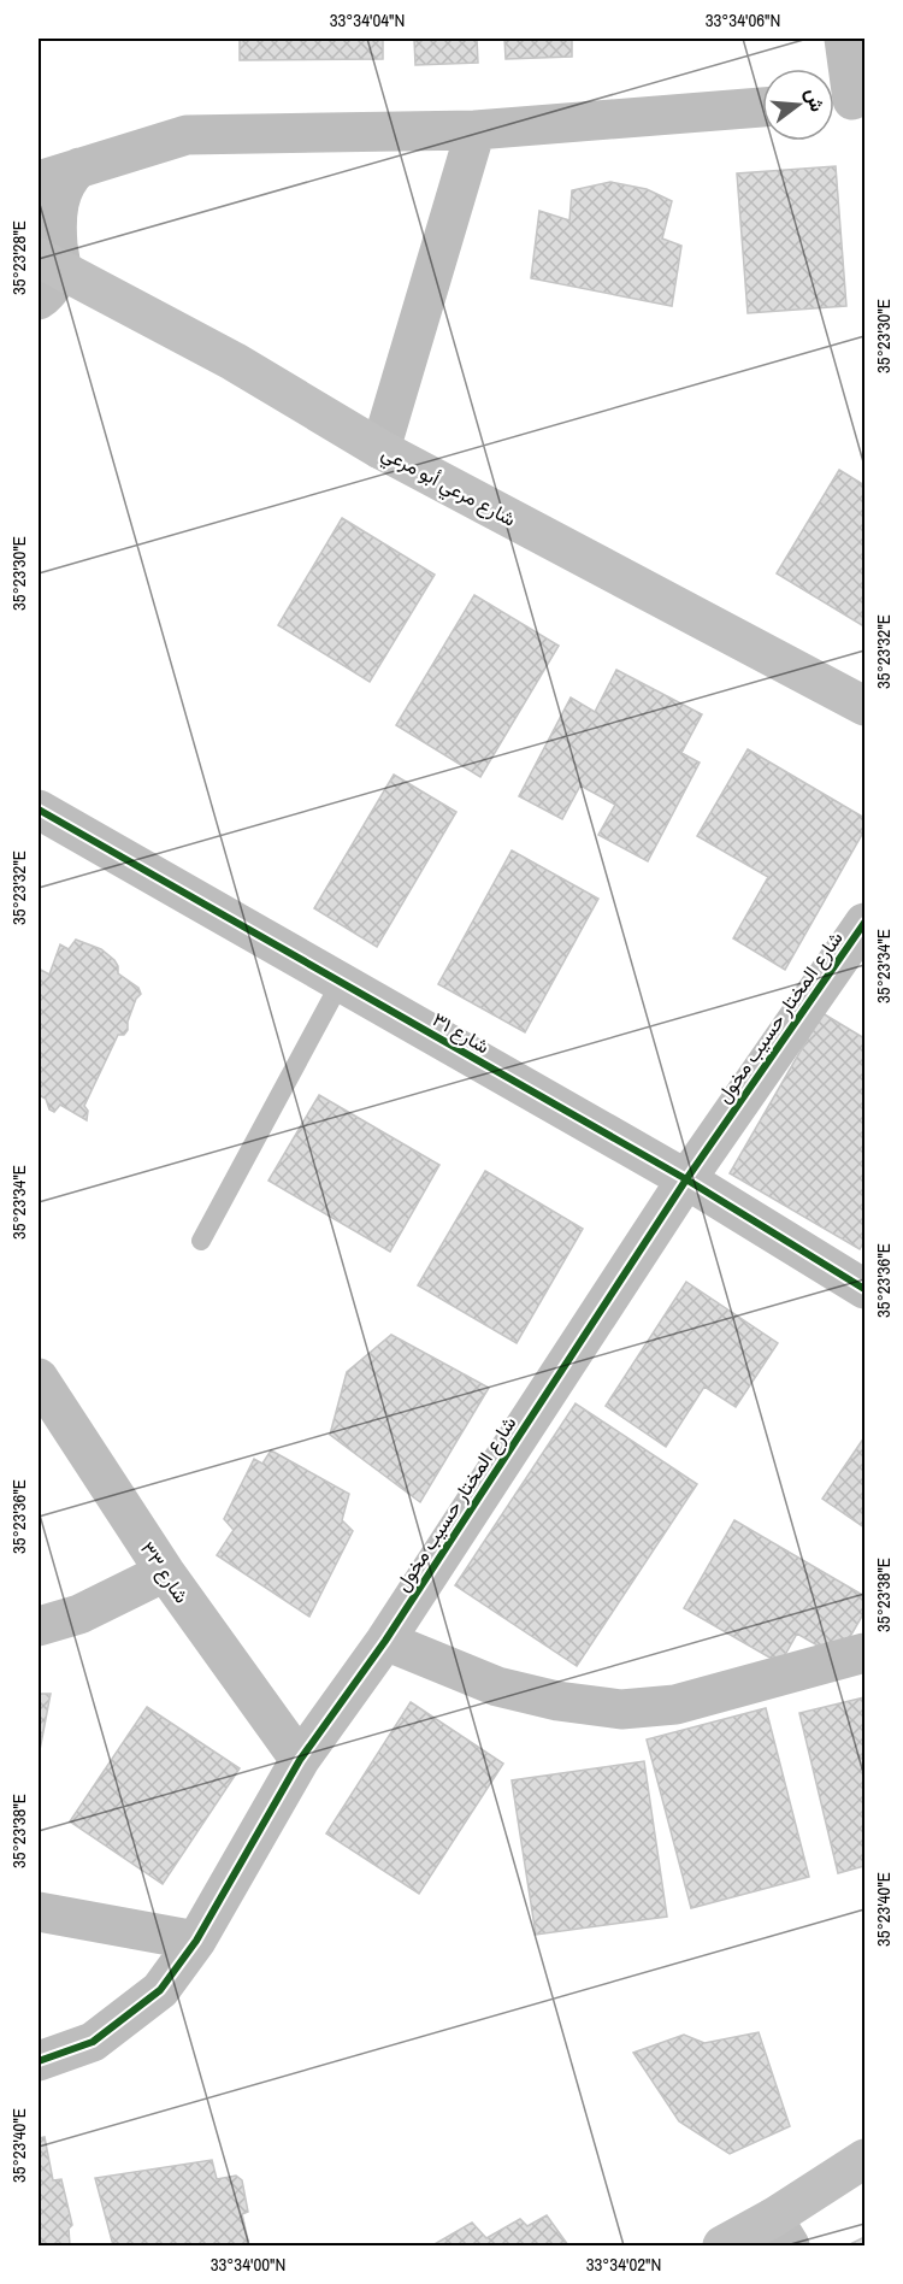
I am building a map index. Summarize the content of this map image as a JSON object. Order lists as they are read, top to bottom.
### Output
{
  "streets": {
    "main road": ["شارع مرعي أبو مرعي"],
    "street": ["شارع المختار حسيب مخول", "شارع ٣١", "شارع ٣٣"]
  },
  "crossings": [
    ["شارع المختار حسيب مخول", "شارع ٣١"],
    ["شارع المختار حسيب مخول", "شارع ٣٣"]
  ],
  "north": "right",
  "coordinates": [
    "33°34'04\"N",
    "33°34'06\"N",
    "35°23'28\"E",
    "35°23'30\"E",
    "35°23'32\"E",
    "35°23'34\"E",
    "35°23'36\"E",
    "35°23'38\"E",
    "35°23'40\"E",
    "33°34'00\"N",
    "33°34'02\"N"
  ]
}
